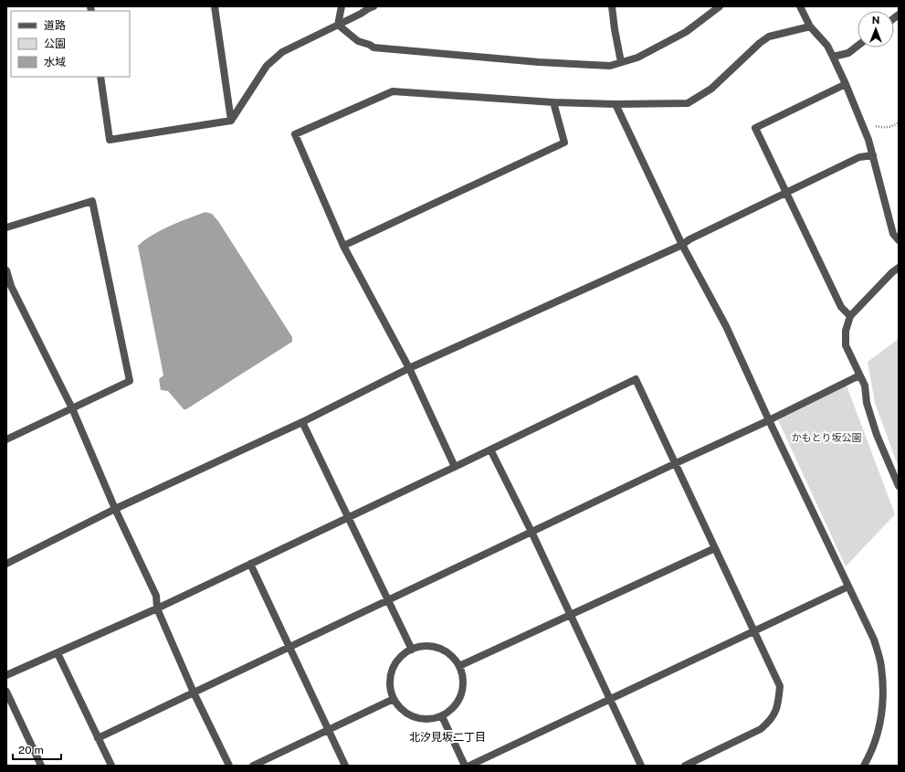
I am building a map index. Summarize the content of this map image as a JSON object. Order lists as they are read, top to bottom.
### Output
{
  "districts": ["北汐見坂二丁目"],
  "parks": ["かもとり坂公園"],
  "legend": ["道路", "公園", "水域"],
  "scale_bar": "20 m",
  "north": "top"
}
